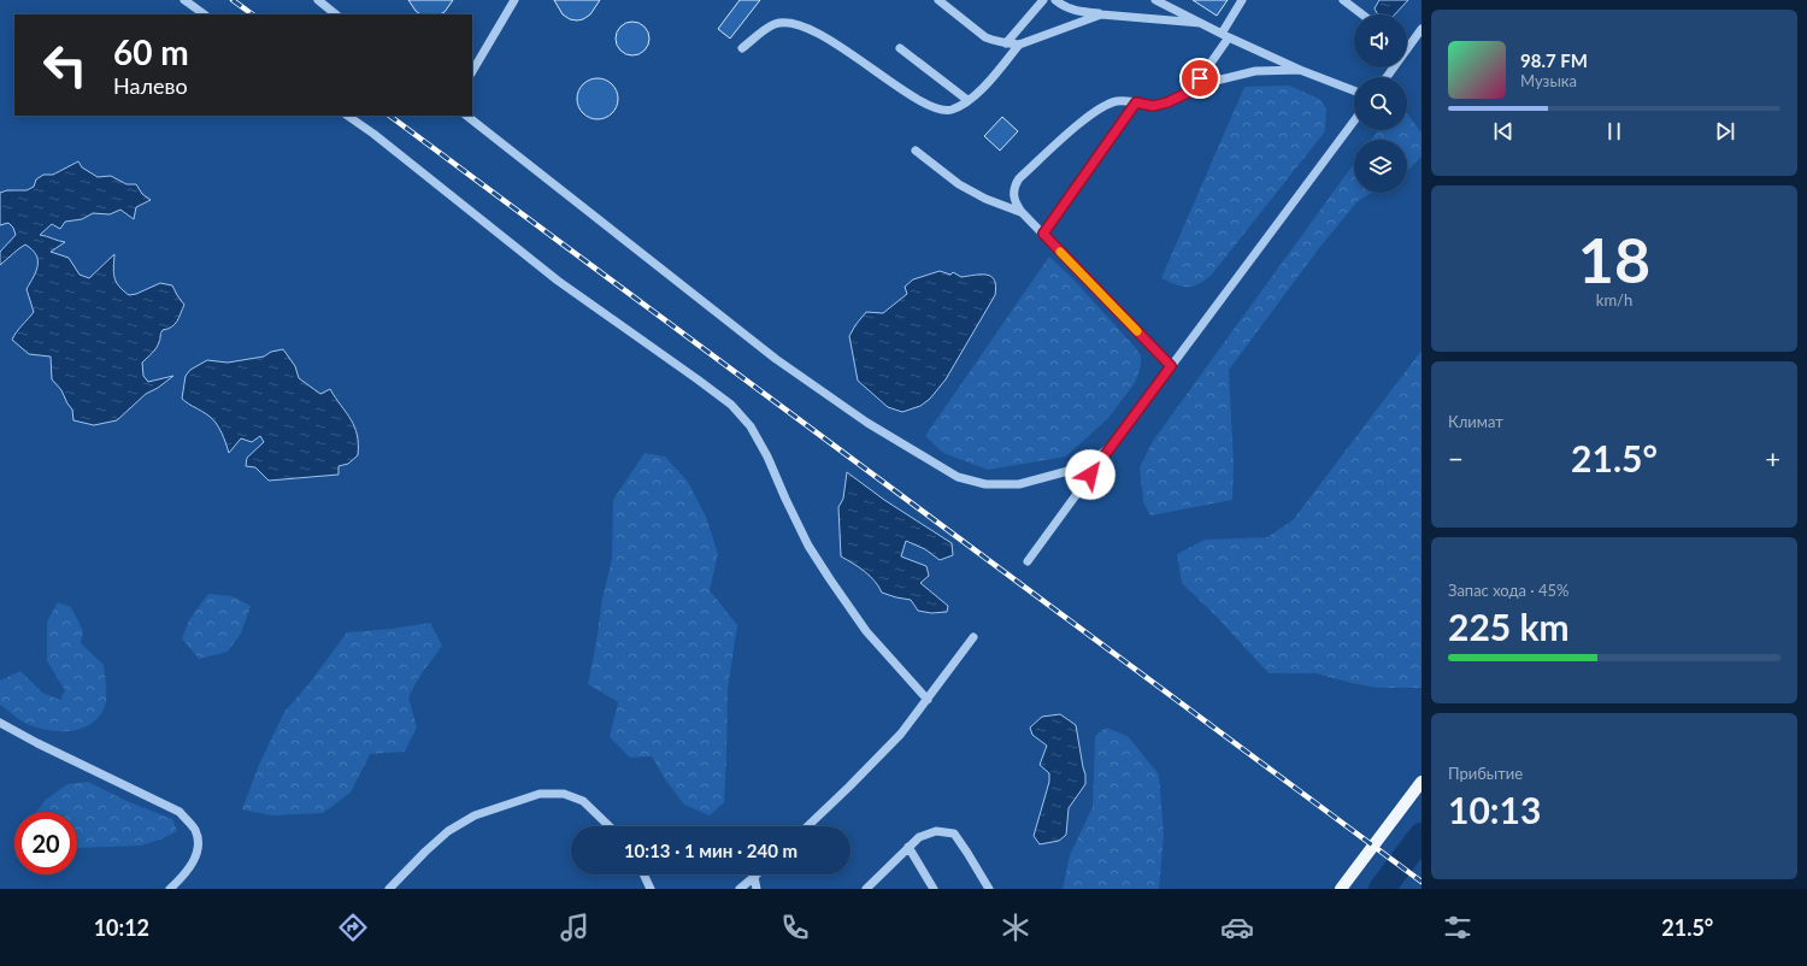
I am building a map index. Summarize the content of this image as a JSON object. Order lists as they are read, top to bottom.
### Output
{
  "page": {
    "turn": ["60 m", "Налево"],
    "song": ["98.7 FM", "Музыка"],
    "tile": [
      ["18", "km/h"],
      "Климат",
      ["Запас хода · 45%", "225 km"],
      ["Прибытие", "10:13"]
    ],
    "heat": ["−", "21.5°", "+"],
    "limit": "20",
    "trip": "10:13 · 1 мин · 240 m",
    "tabs": ["10:12", "21.5°"]
  }
}
